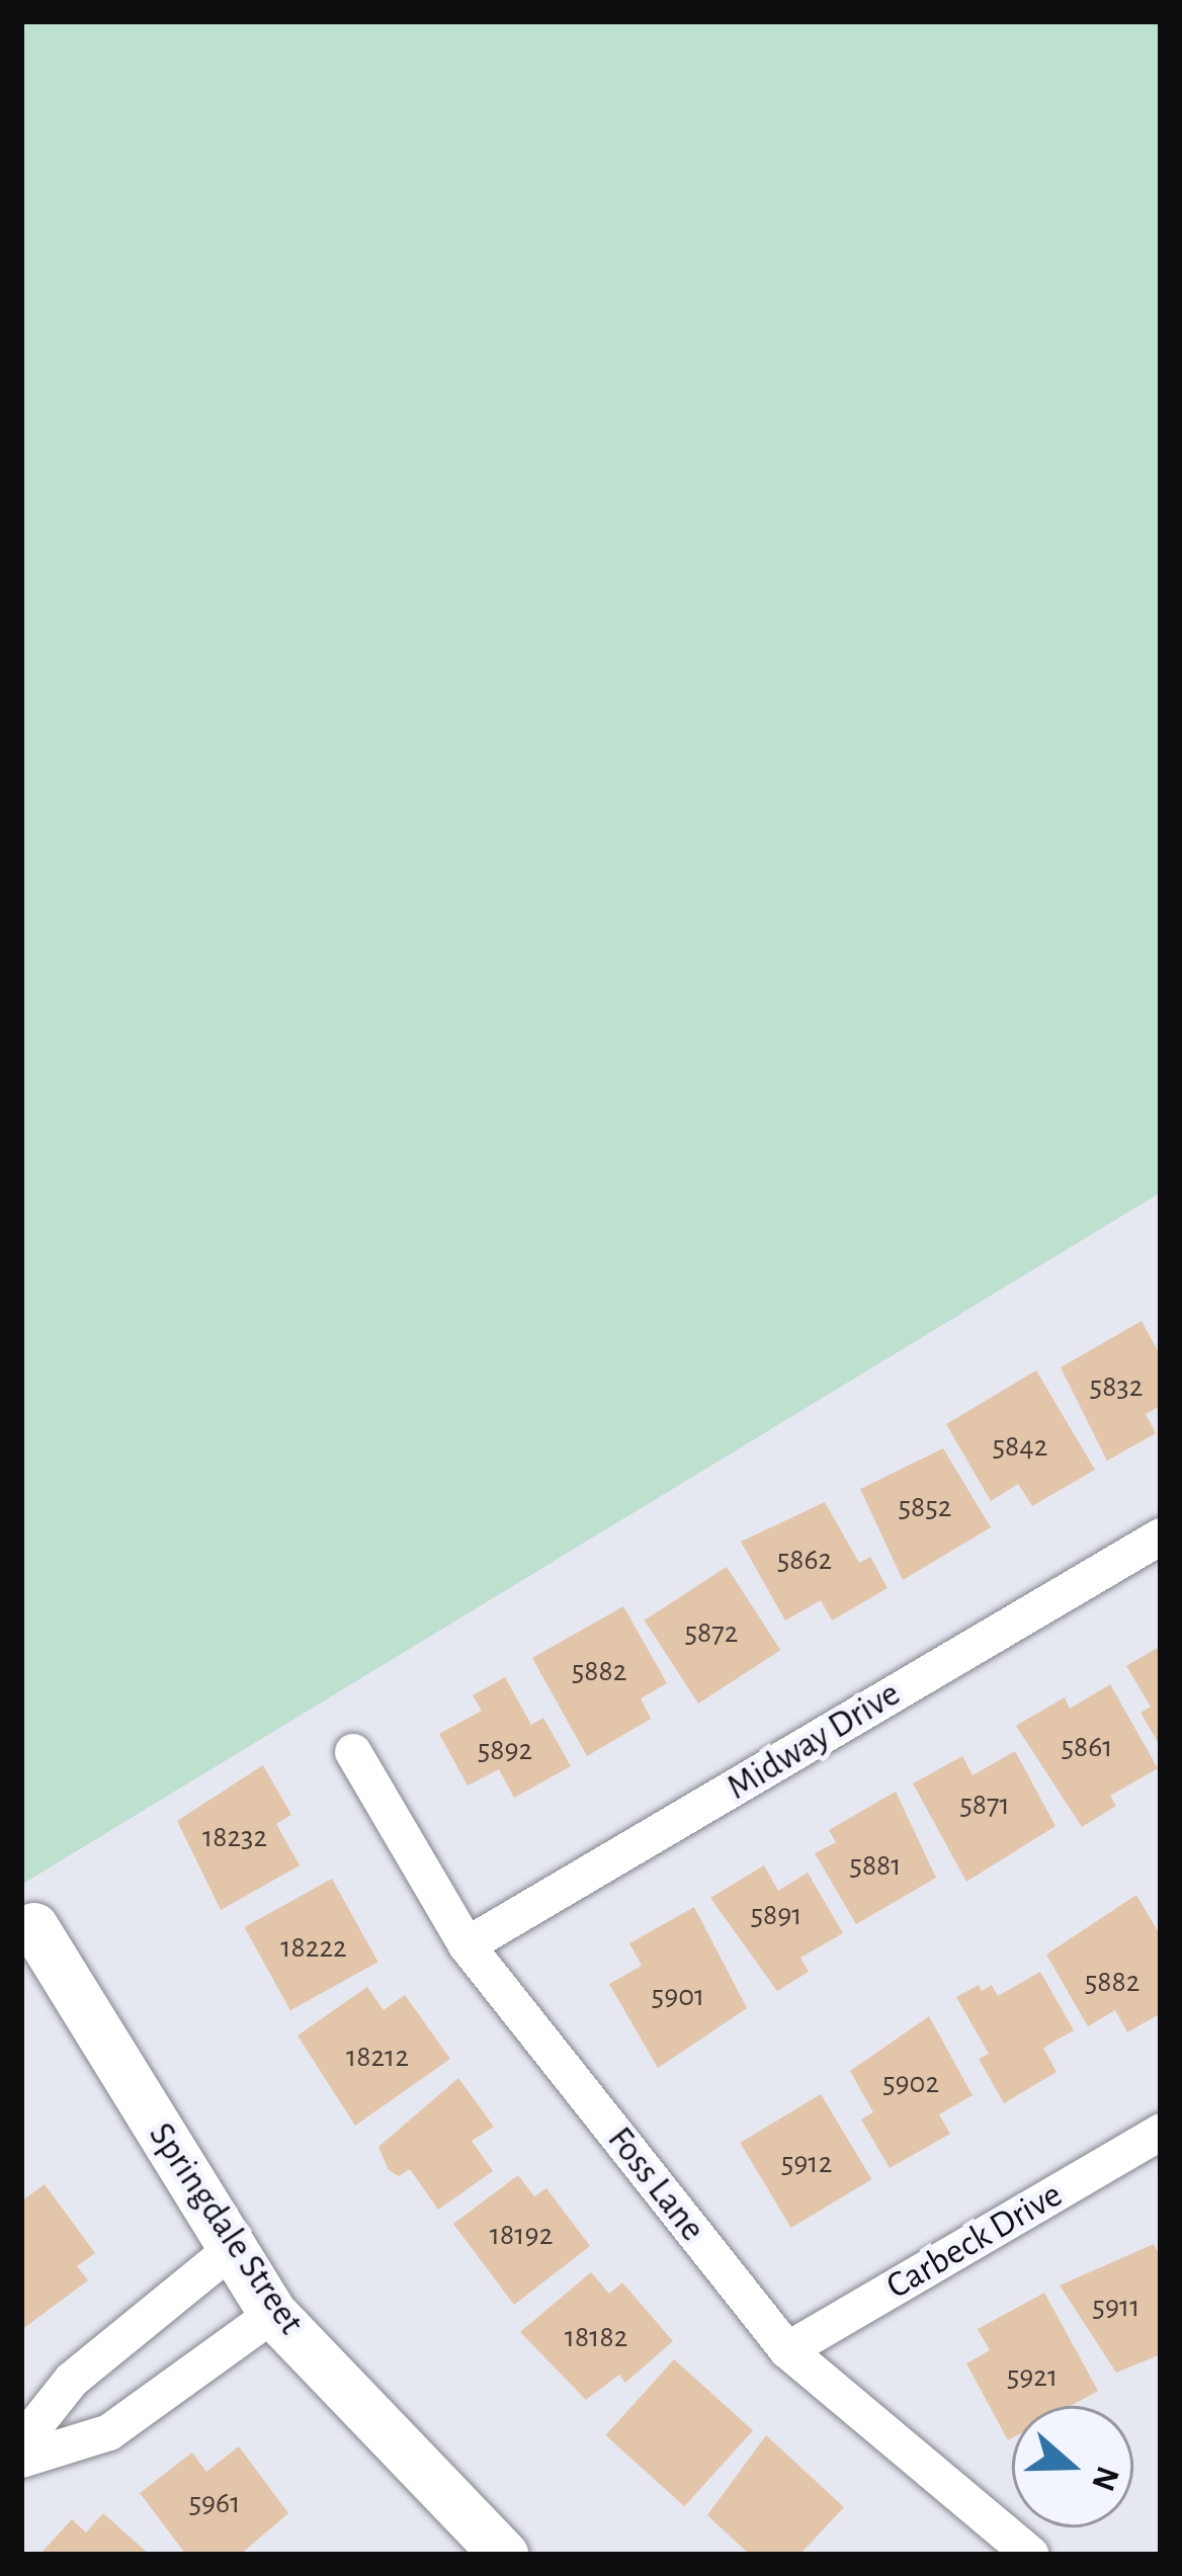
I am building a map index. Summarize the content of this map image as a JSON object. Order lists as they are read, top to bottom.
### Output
{
  "streets": {
    "street": [
      "Midway Drive",
      "Foss Lane",
      "Springdale Street",
      "Carbeck Drive"
    ]
  },
  "crossings": [
    ["Midway Drive", "Foss Lane"],
    ["Foss Lane", "Carbeck Drive"]
  ],
  "house_numbers": [
    "5832",
    "5842",
    "5852",
    "5862",
    "5872",
    "5882",
    "5861",
    "5892",
    "5871",
    "18232",
    "5881",
    "5891",
    "18222",
    "5882",
    "5901",
    "18212",
    "5902",
    "5912",
    "18192",
    "5911",
    "18182",
    "5921",
    "5961"
  ],
  "north": "right"
}
